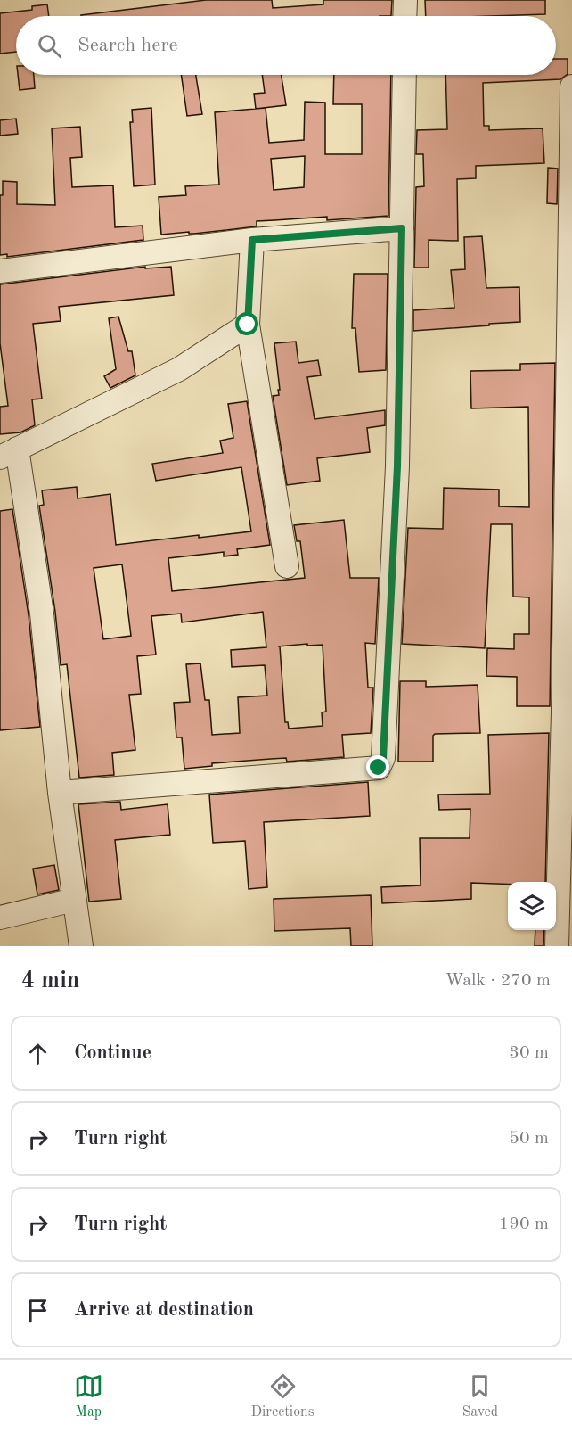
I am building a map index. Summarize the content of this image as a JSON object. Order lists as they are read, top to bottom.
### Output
{
  "page": {
    "search": "Search here",
    "heading": ["4 min", "Walk · 270 m"],
    "list": [
      ["Continue", "30 m"],
      ["Turn right", "50 m"],
      ["Turn right", "190 m"],
      "Arrive at destination"
    ],
    "nav": ["Map", "Directions", "Saved"]
  }
}
